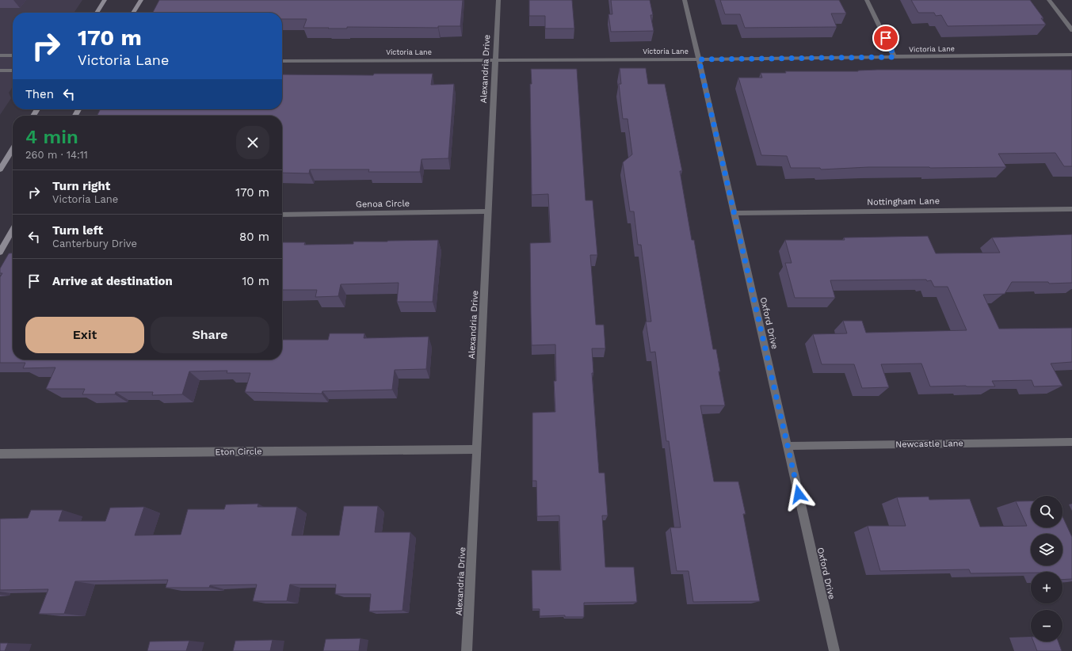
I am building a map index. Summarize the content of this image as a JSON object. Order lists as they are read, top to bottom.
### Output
{
  "streets": {
    "street": [
      "Victoria Lane",
      "Alexandria Drive",
      "Nottingham Lane",
      "Genoa Circle",
      "Oxford Drive",
      "Newcastle Lane",
      "Eton Circle"
    ]
  },
  "crossings": [
    ["Victoria Lane", "Alexandria Drive"],
    ["Victoria Lane", "Oxford Drive"],
    ["Alexandria Drive", "Genoa Circle"],
    ["Alexandria Drive", "Eton Circle"],
    ["Nottingham Lane", "Oxford Drive"],
    ["Oxford Drive", "Newcastle Lane"]
  ],
  "page": {
    "turn": ["170 m", "Victoria Lane"],
    "then": "Then",
    "heading": ["4 min", "260 m · 14:11"],
    "list": [
      {
        "name": "Turn right",
        "note": "Victoria Lane",
        "value": "170 m"
      },
      {
        "name": "Turn left",
        "note": "Canterbury Drive",
        "value": "80 m"
      },
      {
        "name": "Arrive at destination",
        "value": "10 m"
      }
    ],
    "buttons": ["Exit", "Share"],
    "map_buttons": ["+", "−"]
  }
}
